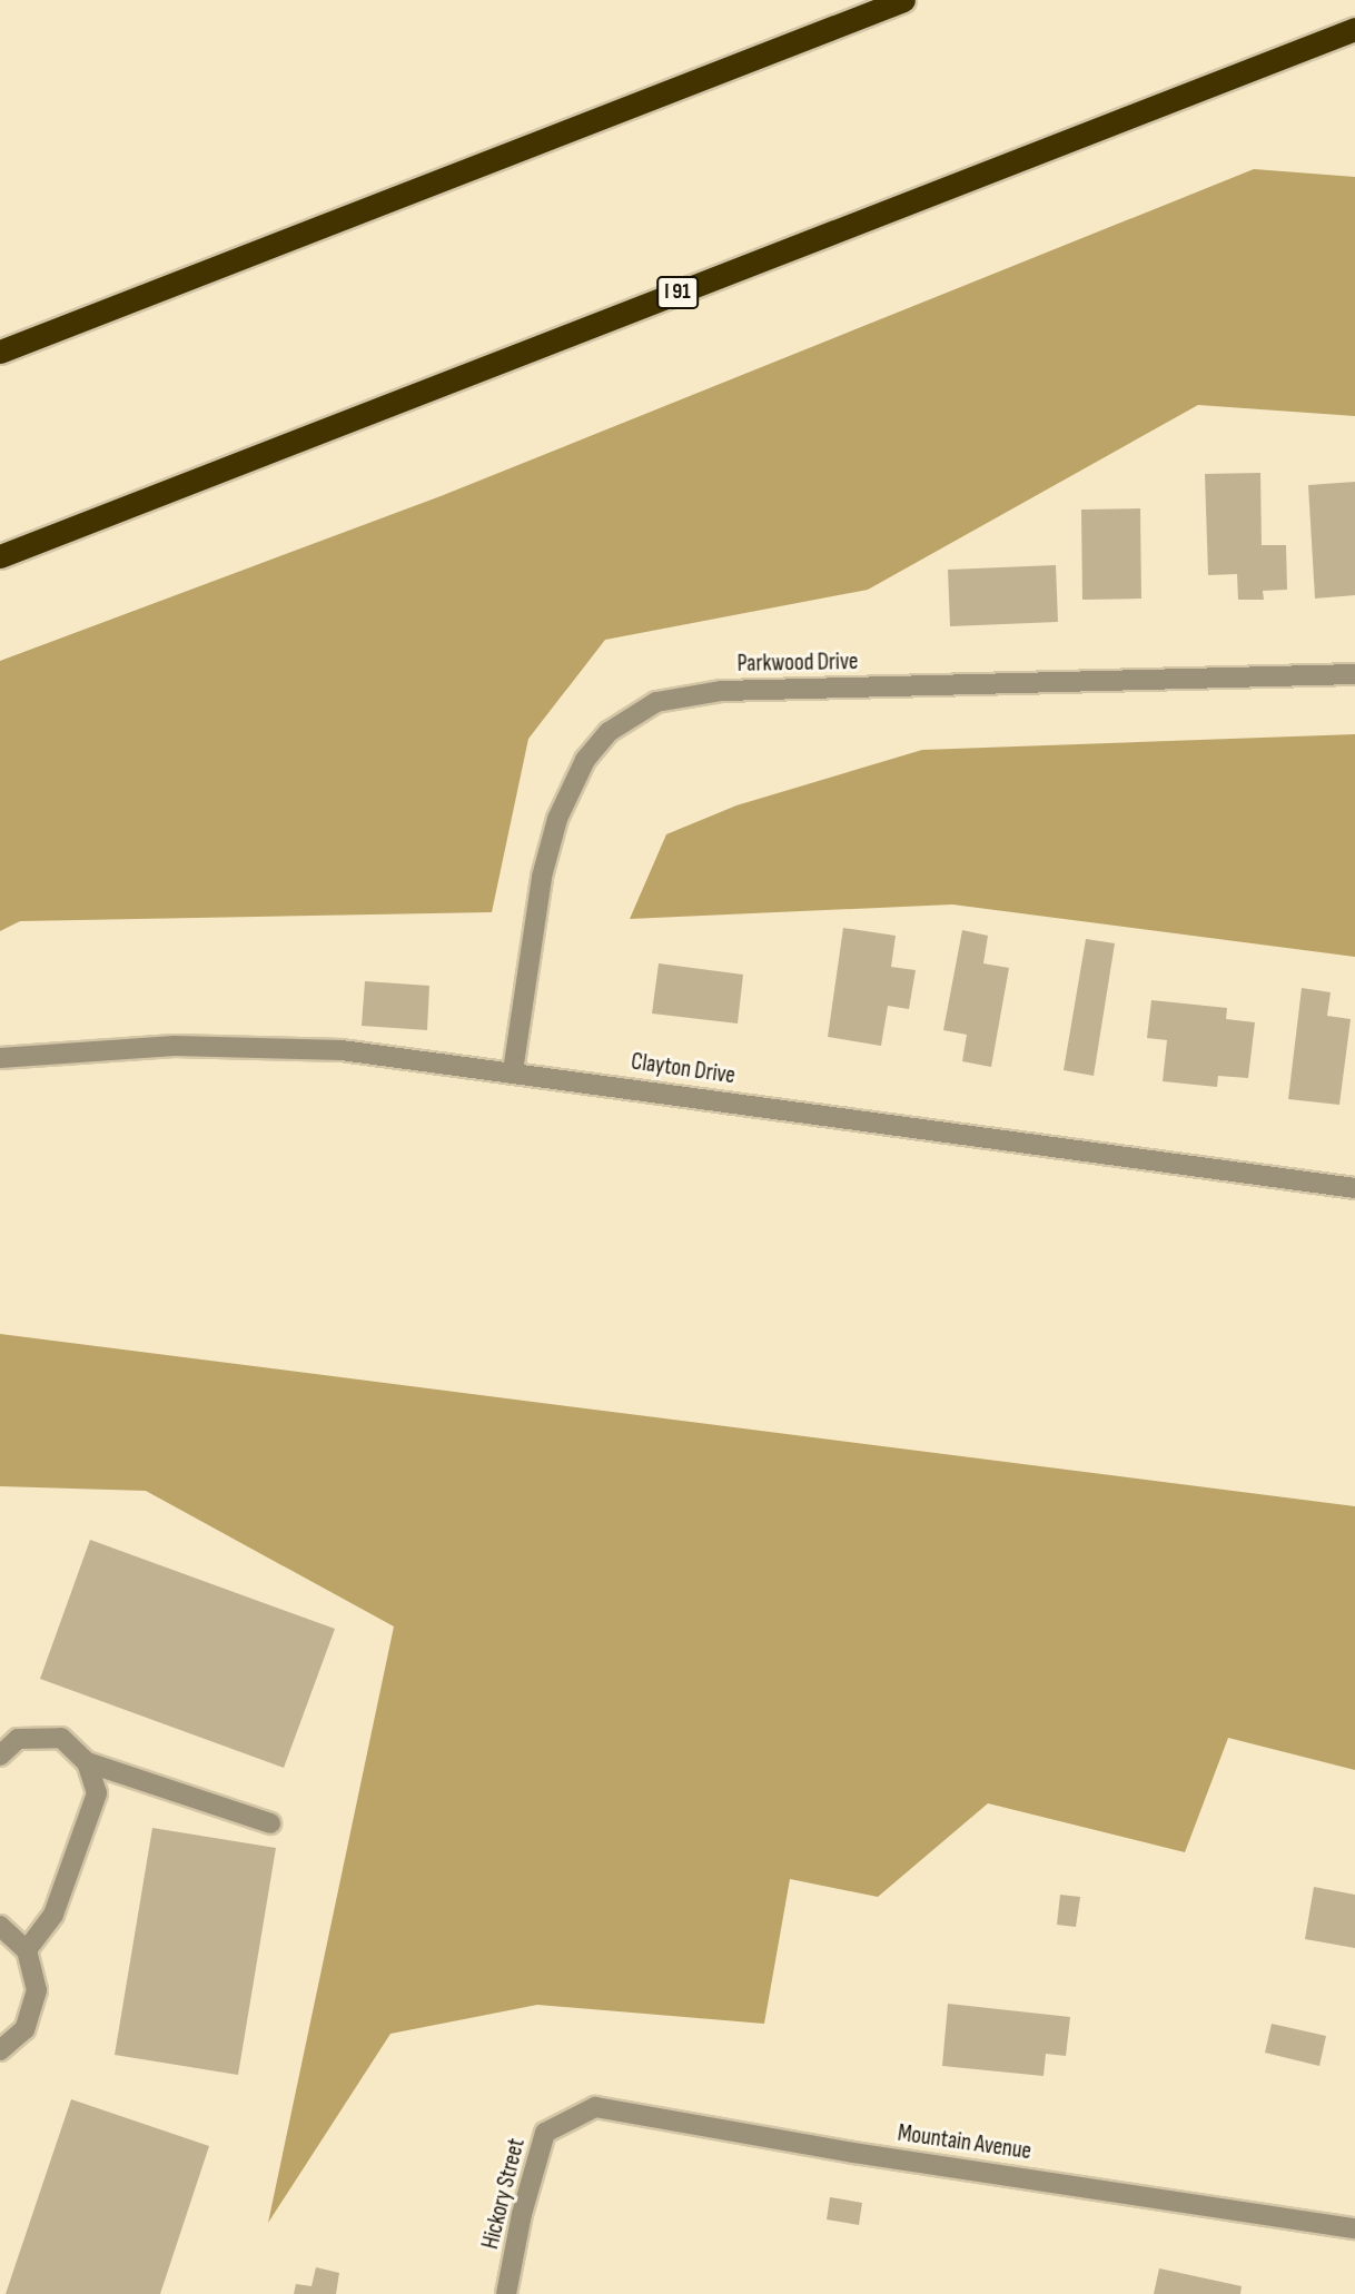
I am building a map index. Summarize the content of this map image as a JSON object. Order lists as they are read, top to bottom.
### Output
{
  "streets": {
    "highway": ["I 91"],
    "street": [
      "Parkwood Drive",
      "Clayton Drive",
      "Mountain Avenue",
      "Hickory Street"
    ]
  },
  "crossings": [
    ["Parkwood Drive", "Clayton Drive"],
    ["Mountain Avenue", "Hickory Street"]
  ]
}
